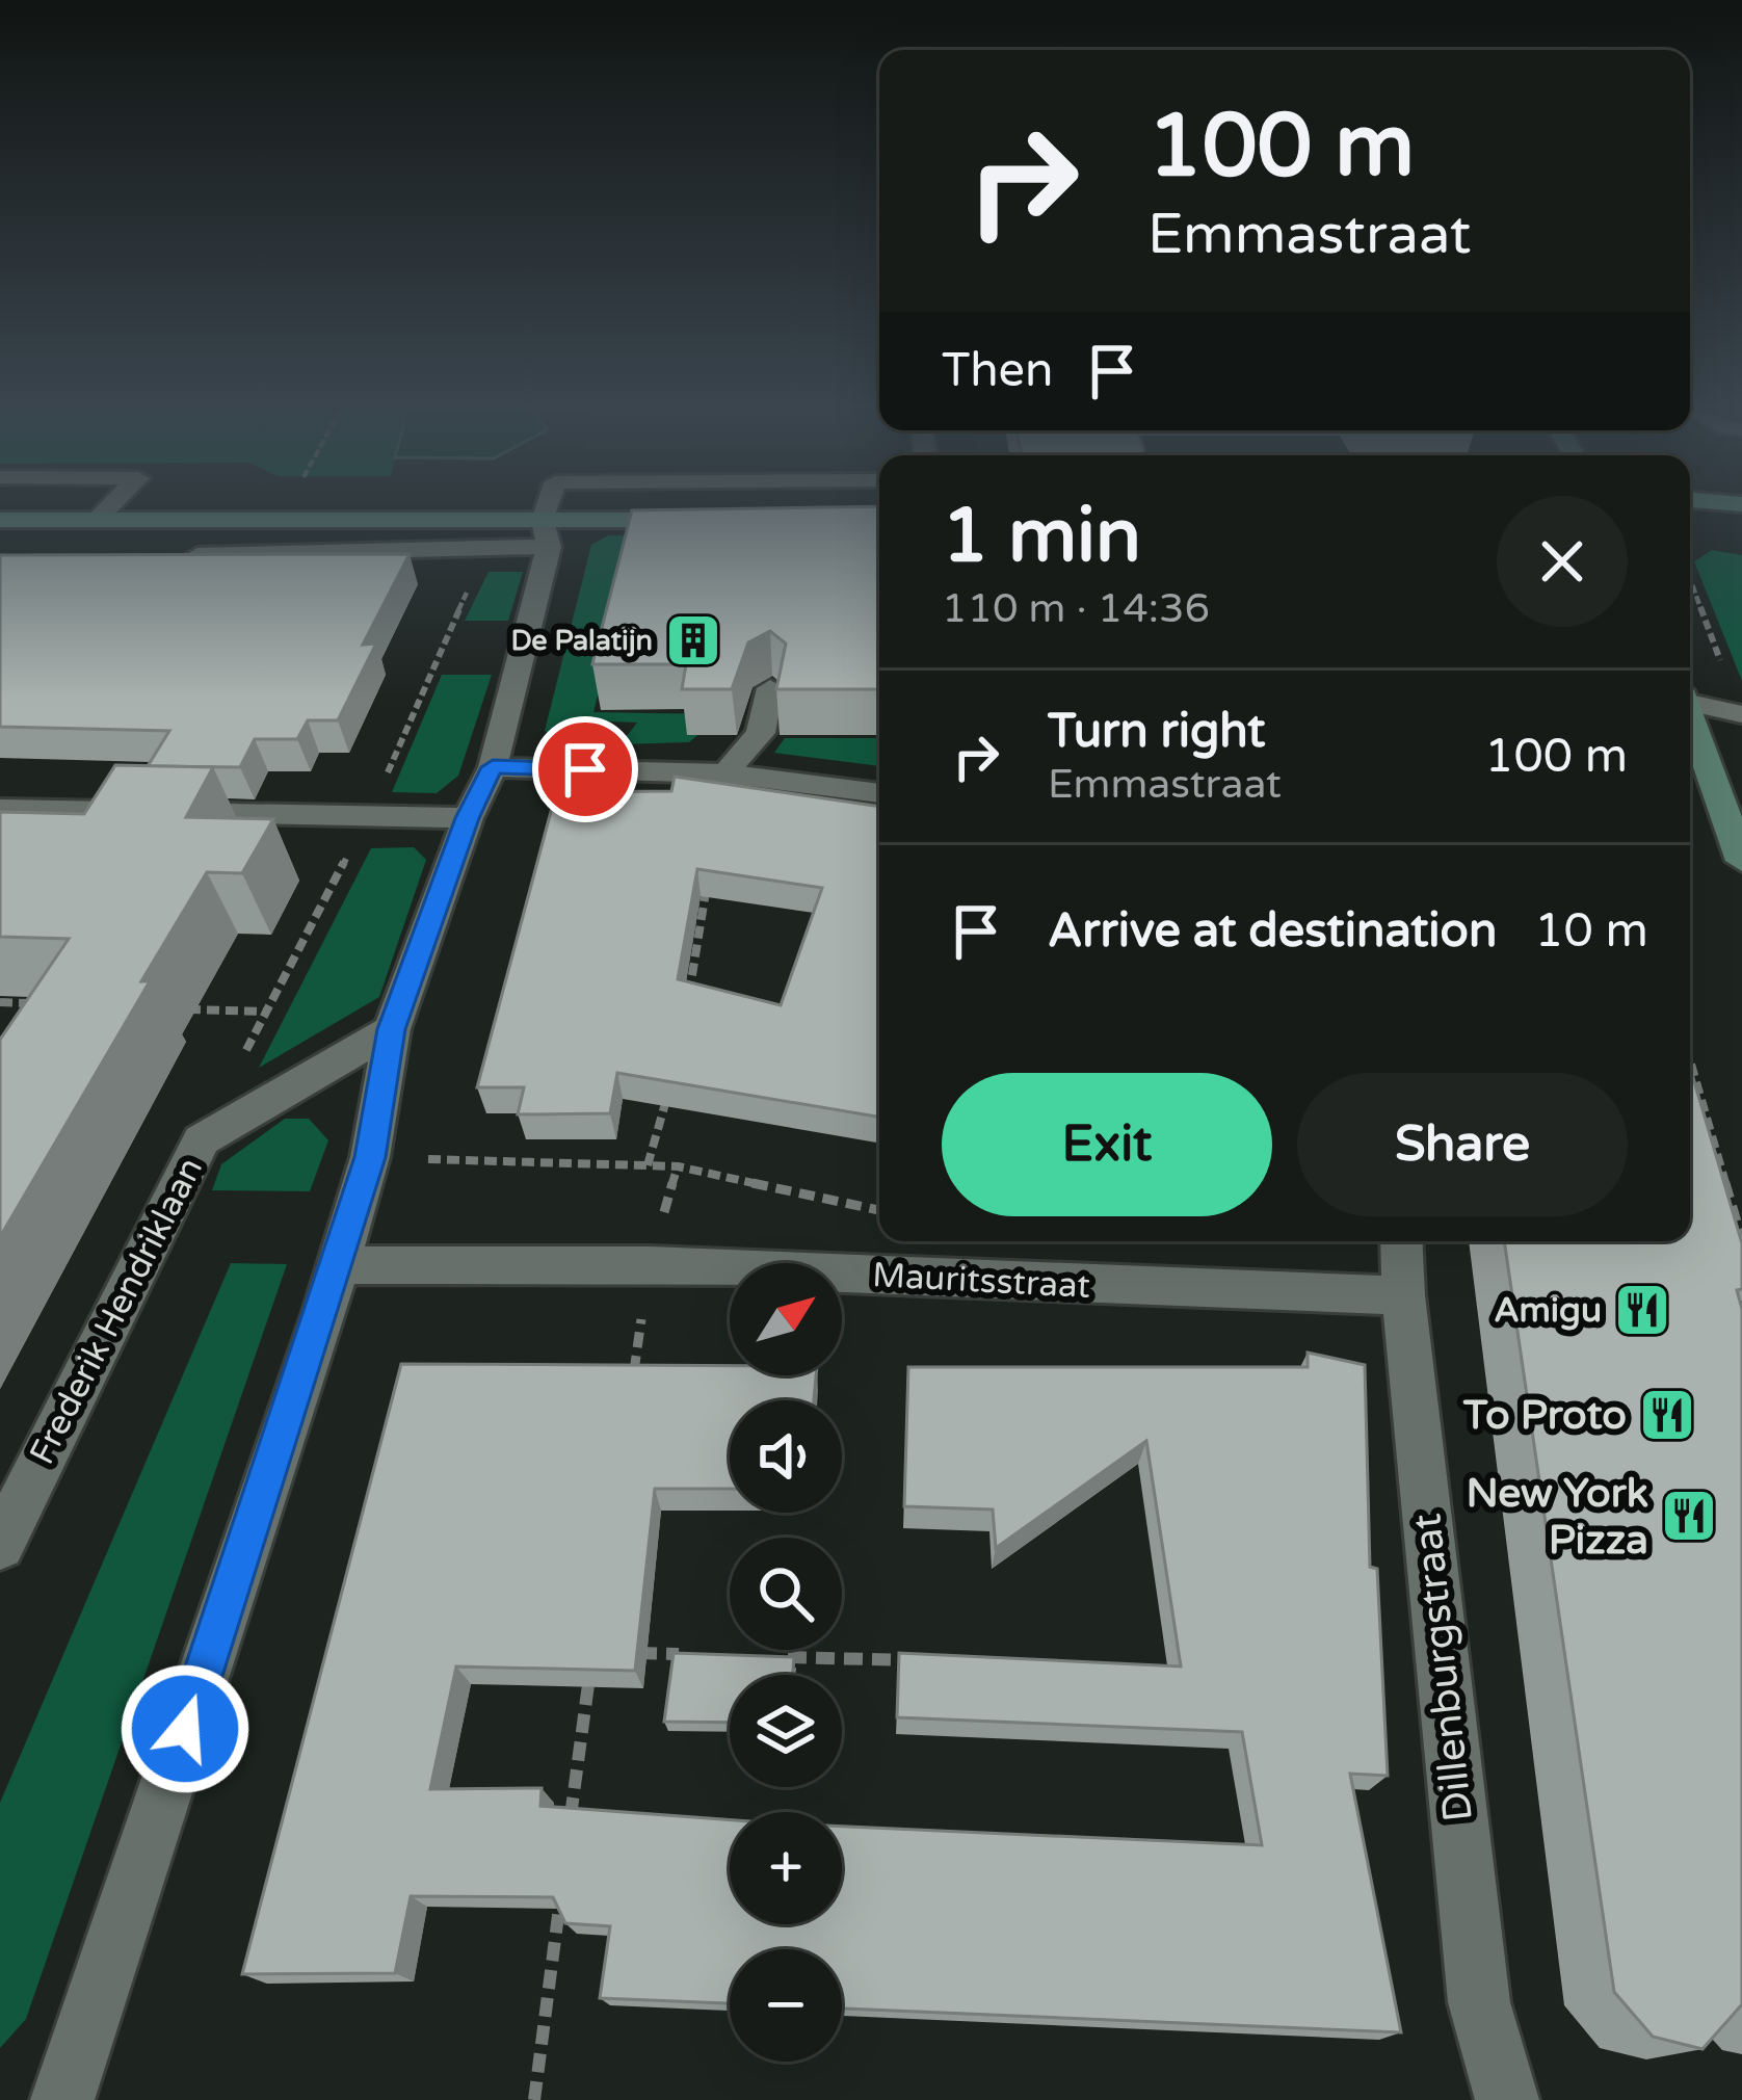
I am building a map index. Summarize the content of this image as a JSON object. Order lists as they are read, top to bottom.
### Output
{
  "streets": {
    "street": ["Mauritsstraat", "Frederik Hendriklaan", "Dillenburgstraat"]
  },
  "crossings": [
    ["Mauritsstraat", "Dillenburgstraat"]
  ],
  "places": {
    "building": ["De Palatijn"],
    "restaurant": ["Amigu", "To Proto", "New York Pizza"]
  },
  "north": "top right",
  "page": {
    "turn": ["100 m", "Emmastraat"],
    "then": "Then",
    "heading": ["1 min", "110 m · 14:36"],
    "list": [
      {
        "name": "Turn right",
        "note": "Emmastraat",
        "value": "100 m"
      },
      {
        "name": "Arrive at destination",
        "value": "10 m"
      }
    ],
    "buttons": ["Exit", "Share"],
    "map_buttons": ["+", "−"]
  }
}
